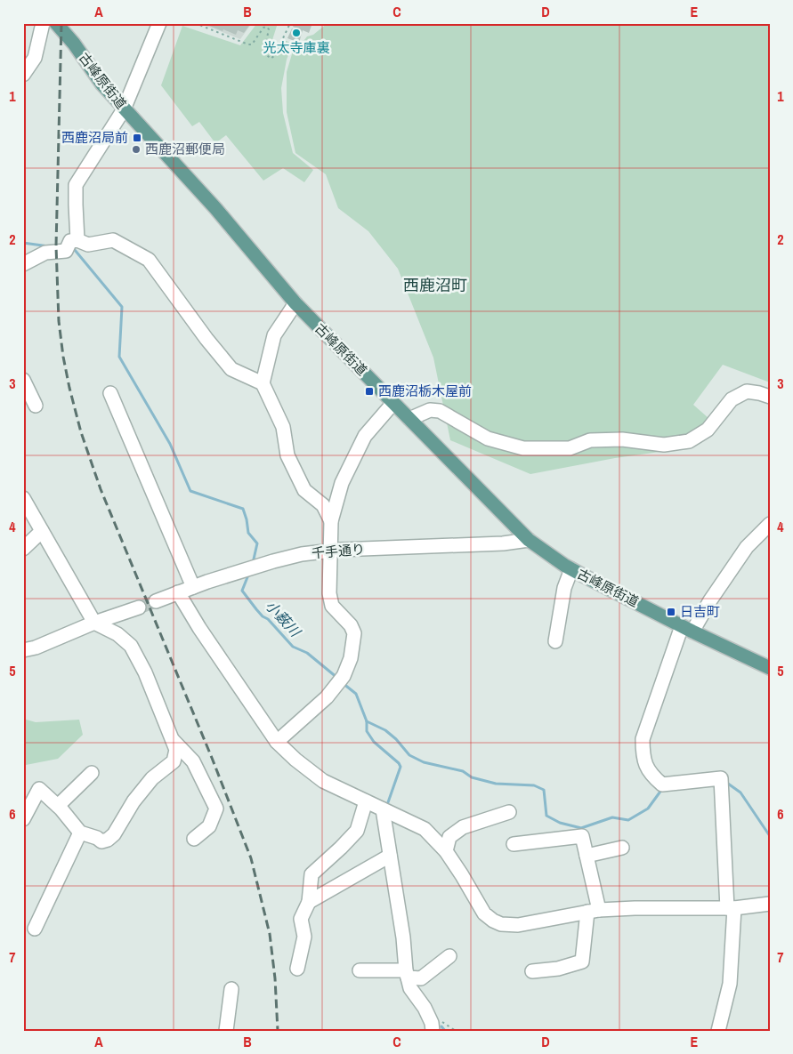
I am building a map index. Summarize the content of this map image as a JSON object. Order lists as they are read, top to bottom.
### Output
{
  "streets": {
    "main road": ["古峰原街道"],
    "street": ["千手通り"]
  },
  "crossings": [
    ["古峰原街道", "千手通り"]
  ],
  "districts": ["西鹿沼町"],
  "water": ["小薮川"],
  "places": {
    "other": ["光太寺庫裏", "西鹿沼郵便局"],
    "transit": ["西鹿沼局前", "西鹿沼栃木屋前", "日吉町"]
  },
  "grid": {
    "columns": [
      "A",
      "B",
      "C",
      "D",
      "E"
    ],
    "rows": [
      "1",
      "2",
      "3",
      "4",
      "5",
      "6",
      "7"
    ]
  }
}
